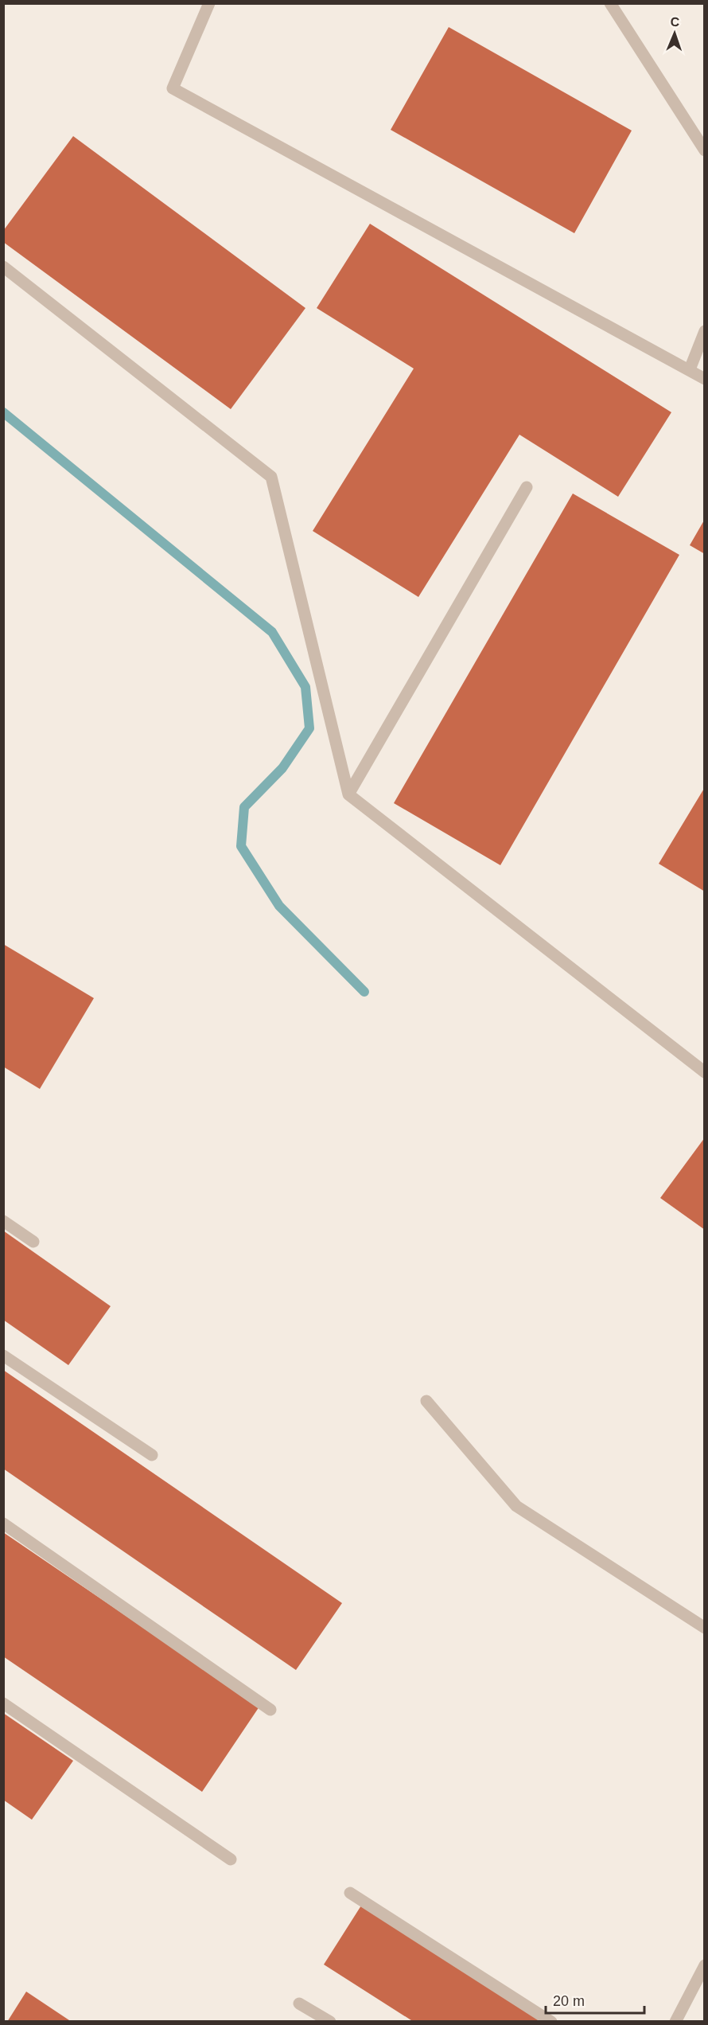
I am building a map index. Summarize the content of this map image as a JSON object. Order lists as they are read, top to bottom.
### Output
{
  "scale_bar": "20 m",
  "north": "top"
}
